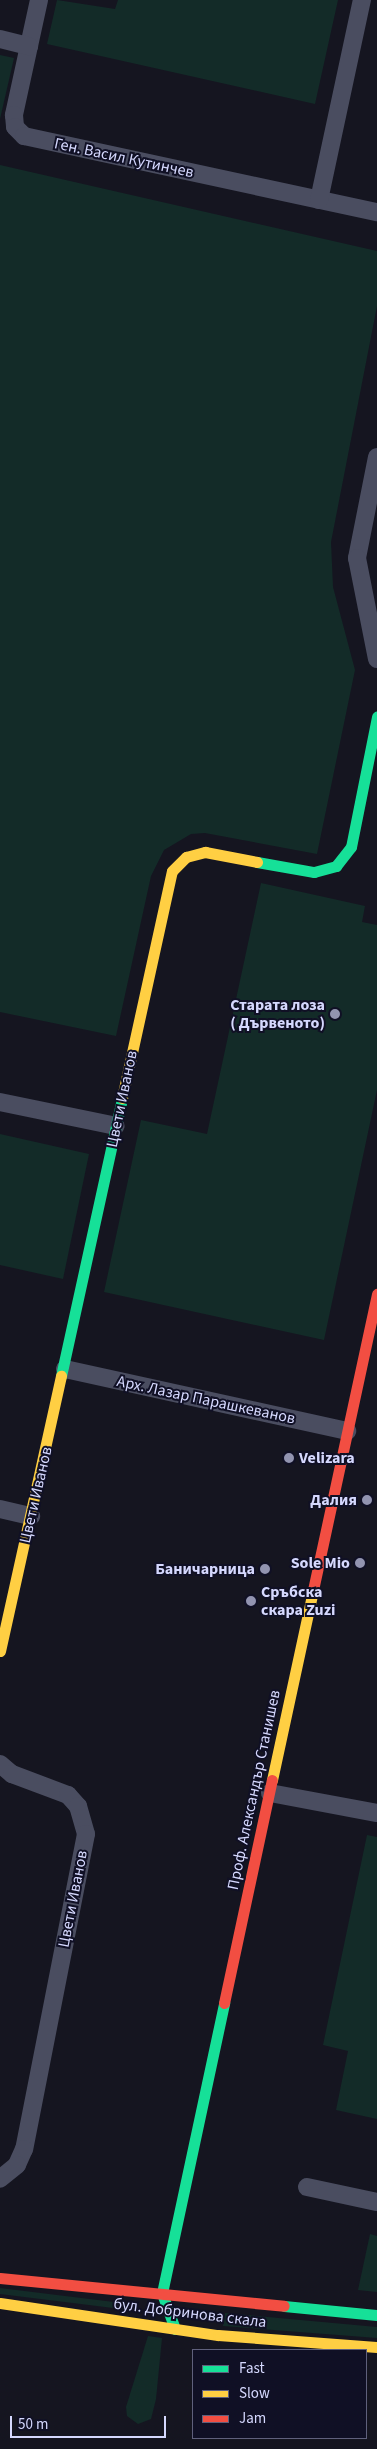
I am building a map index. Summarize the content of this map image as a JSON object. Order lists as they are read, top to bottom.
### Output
{
  "streets": {
    "street": [
      "Ген. Васил Кутинчев",
      "Цвети Иванов",
      "Арх. Лазар Парашкеванов",
      "Проф. Александър Станишев",
      "бул. Добринова скала"
    ]
  },
  "crossings": [
    ["Цвети Иванов", "Арх. Лазар Парашкеванов"],
    ["Арх. Лазар Парашкеванов", "Проф. Александър Станишев"],
    ["Проф. Александър Станишев", "бул. Добринова скала"]
  ],
  "places": [
    "Старата лоза ( Дървеното)",
    "Velizara",
    "Далия",
    "Sole Mio",
    "Баничарница",
    "Сръбска скара Zuzi"
  ],
  "legend": ["Fast", "Slow", "Jam"],
  "scale_bar": "50 m"
}
